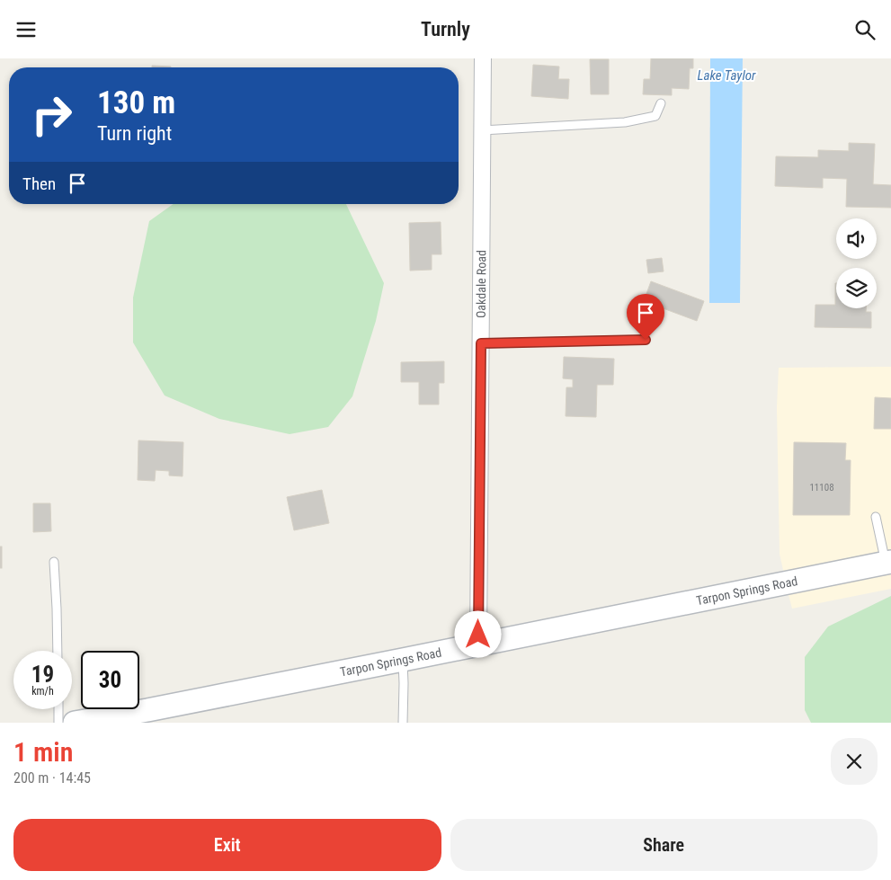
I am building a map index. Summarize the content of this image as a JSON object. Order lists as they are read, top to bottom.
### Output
{
  "streets": {
    "main road": ["Tarpon Springs Road"],
    "street": ["Oakdale Road"]
  },
  "crossings": [
    ["Oakdale Road", "Tarpon Springs Road"]
  ],
  "water": ["Lake Taylor"],
  "house_numbers": ["11108"],
  "page": {
    "header": "Turnly",
    "turn": ["130 m", "Turn right"],
    "then": "Then",
    "speed": "19 km/h",
    "limit": "30",
    "heading": ["1 min", "200 m · 14:45"],
    "buttons": ["Exit", "Share"]
  }
}
